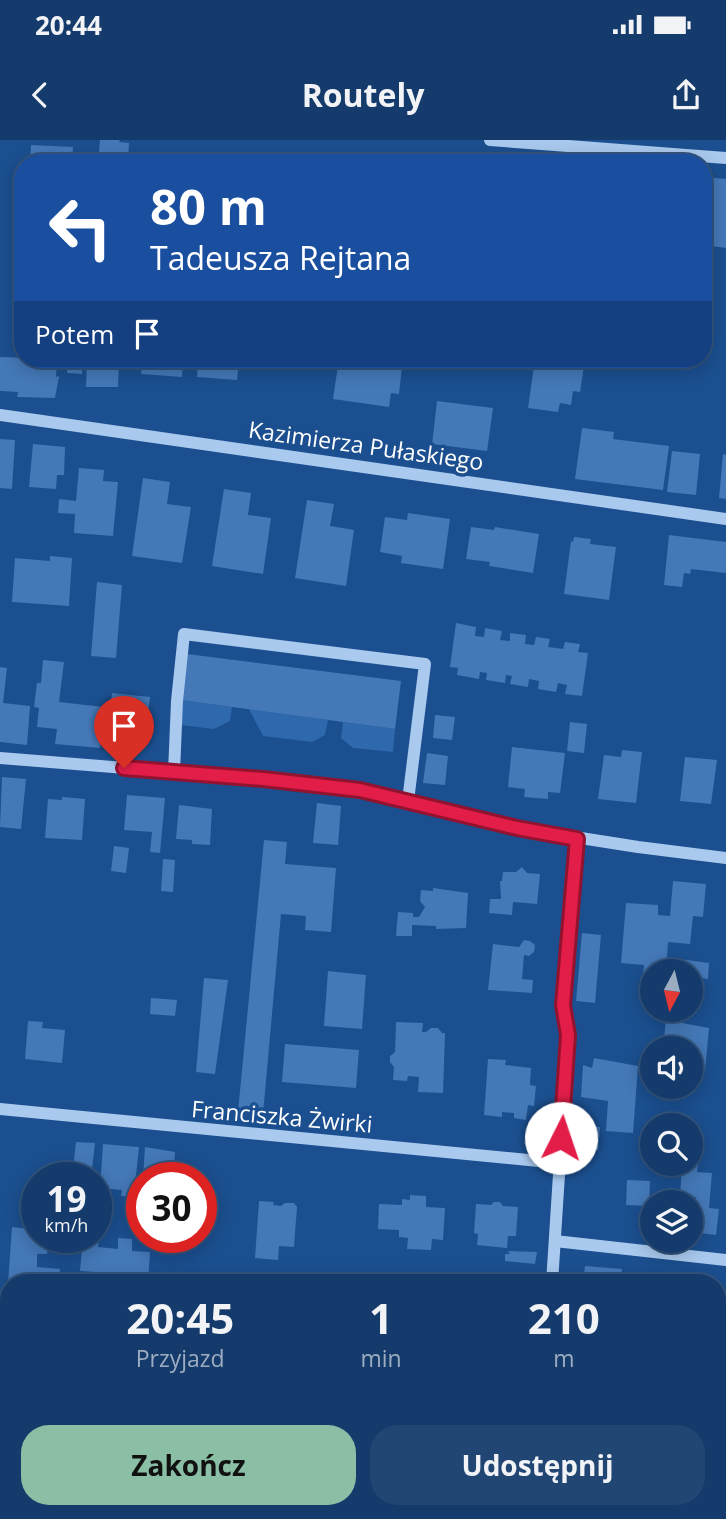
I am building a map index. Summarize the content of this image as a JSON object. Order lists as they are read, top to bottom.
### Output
{
  "streets": {
    "street": ["Kazimierza Pułaskiego", "Franciszka Żwirki"]
  },
  "north": "bottom",
  "page": {
    "status": "20:44",
    "header": "Routely",
    "turn": ["80 m", "Tadeusza Rejtana"],
    "then": "Potem",
    "speed": "19 km/h",
    "limit": "30",
    "eta": [
      "20:45",
      "Przyjazd",
      "1",
      "min",
      "210",
      "m"
    ],
    "buttons": ["Zakończ", "Udostępnij"]
  }
}
